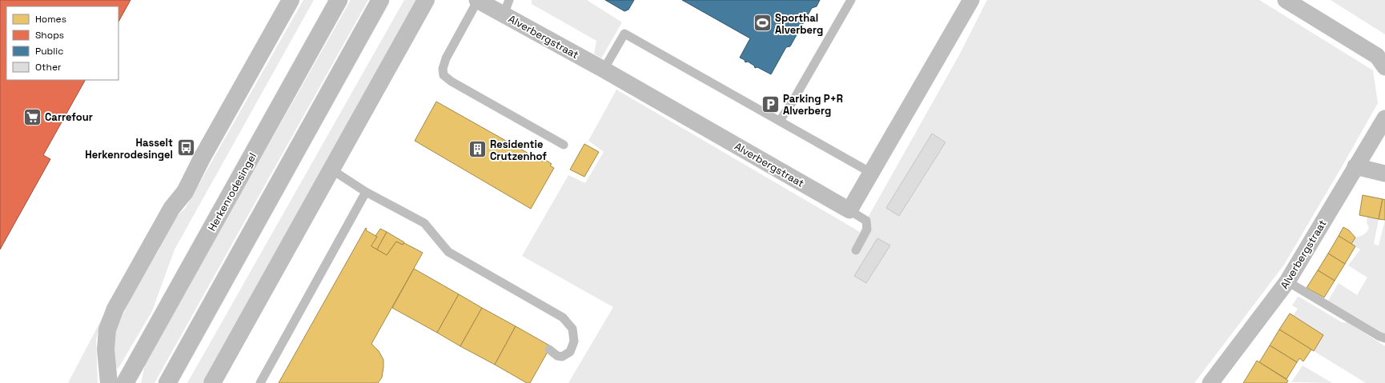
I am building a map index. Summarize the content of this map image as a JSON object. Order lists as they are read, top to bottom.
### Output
{
  "streets": {
    "highway": ["Herkenrodesingel"],
    "street": ["Alverbergstraat"]
  },
  "places": {
    "sports": ["Sporthal Alverberg"],
    "parking": ["Parking P+R Alverberg"],
    "supermarket": ["Carrefour"],
    "bus stop": ["Hasselt Herkenrodesingel"],
    "building": ["Residentie Crutzenhof"]
  },
  "legend": [
    "Homes",
    "Shops",
    "Public",
    "Other"
  ]
}
